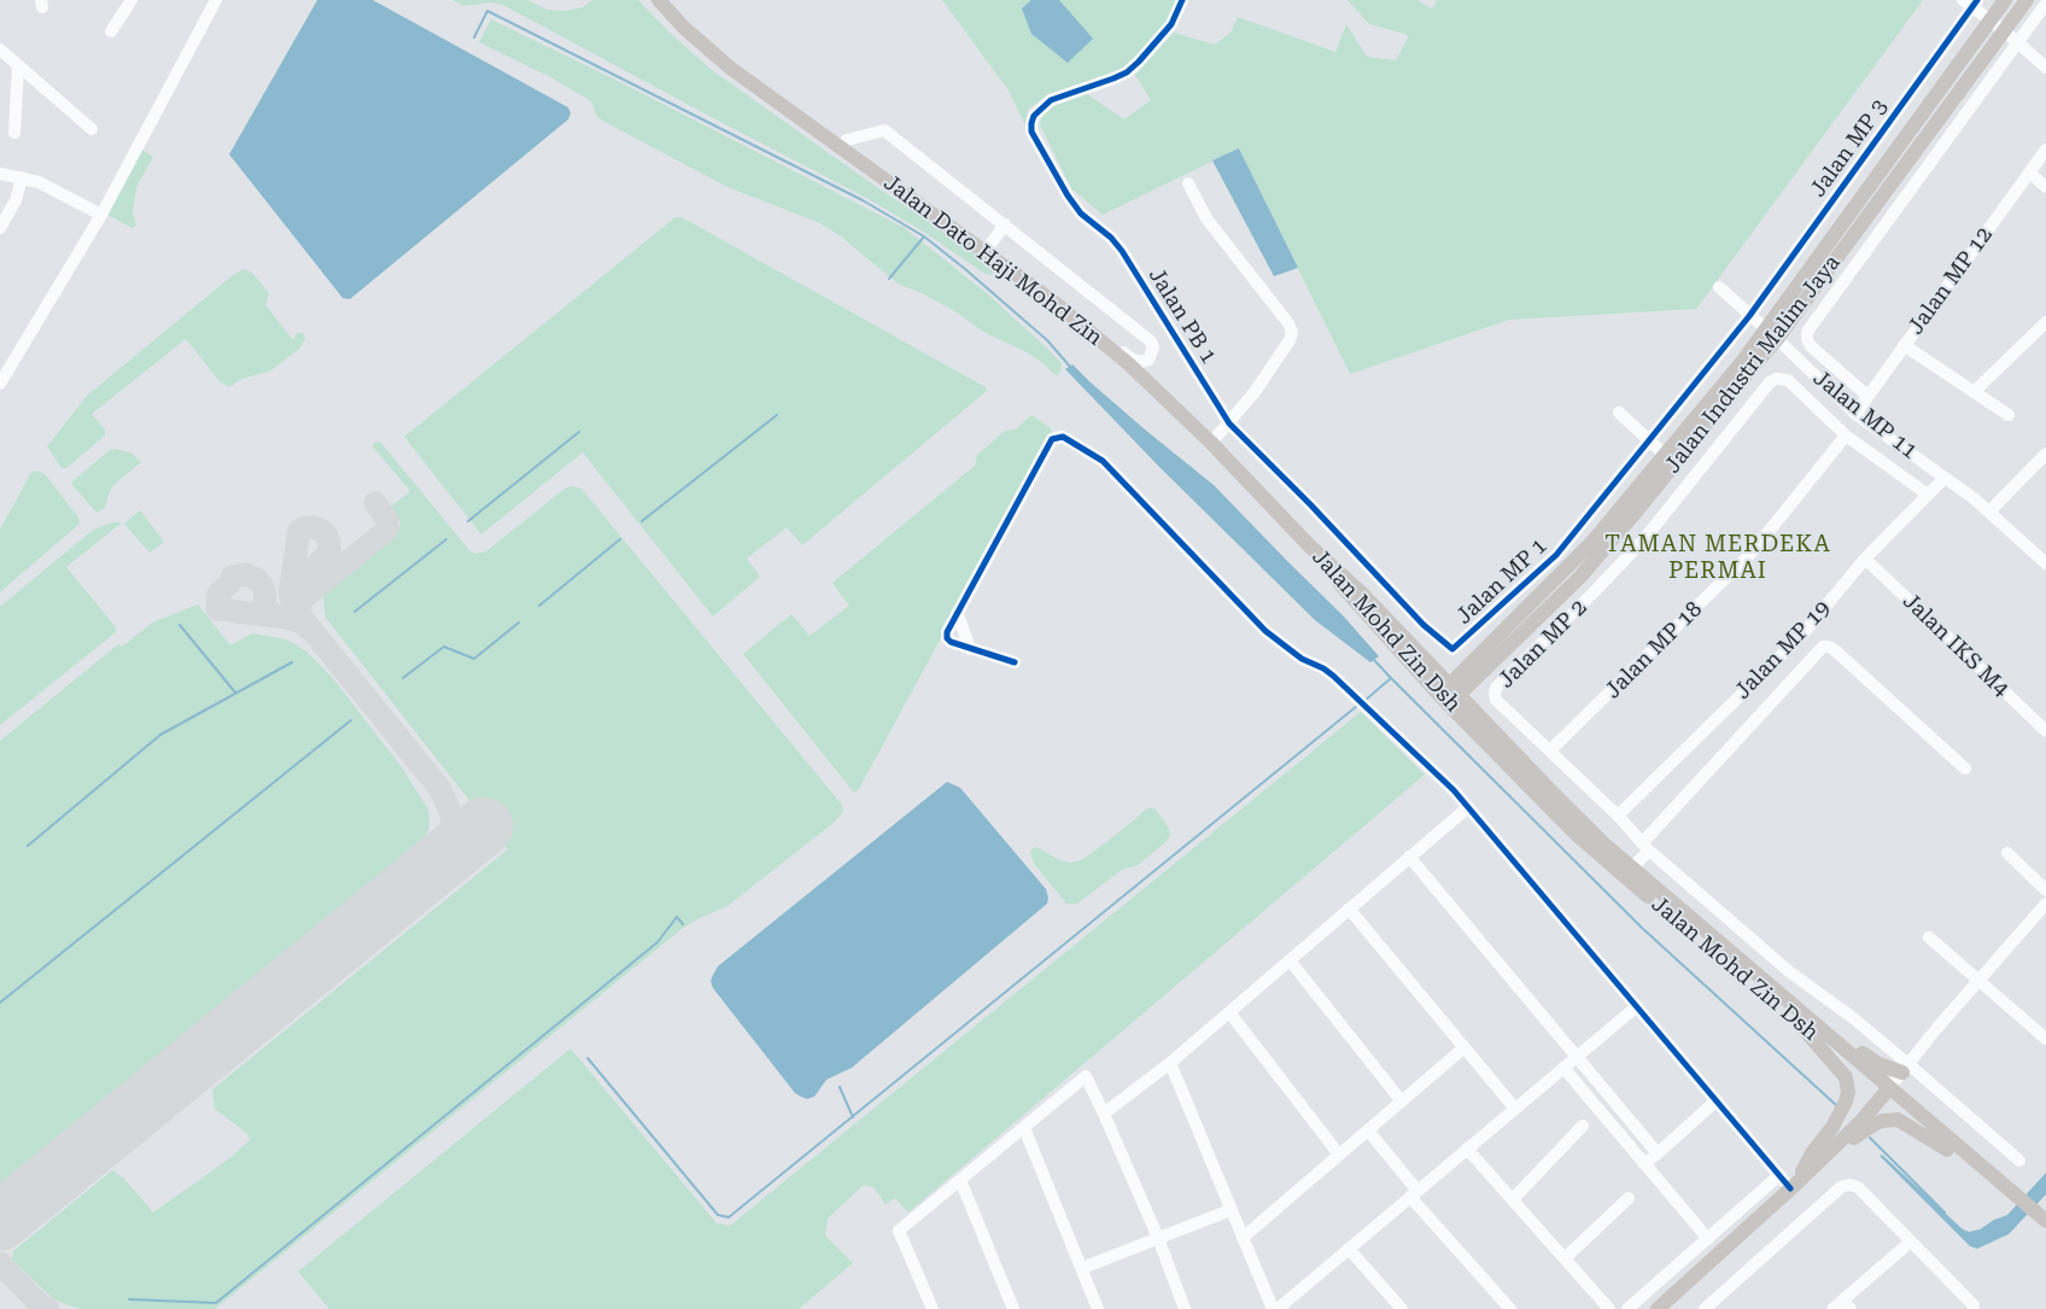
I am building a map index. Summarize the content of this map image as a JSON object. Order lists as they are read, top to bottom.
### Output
{
  "streets": {
    "main road": ["Jalan Dato Haji Mohd Zin", "Jalan Industri Malim Jaya", "Jalan Mohd Zin Dsh"],
    "street": [
      "Jalan MP 3",
      "Jalan MP 12",
      "Jalan PB 1",
      "Jalan MP 11",
      "Jalan MP 1",
      "Jalan MP 2",
      "Jalan IKS M4",
      "Jalan MP 18",
      "Jalan MP 19"
    ]
  },
  "crossings": [
    ["Jalan MP 3", "Jalan MP 11"],
    ["Jalan MP 3", "Jalan MP 1"],
    ["Jalan Dato Haji Mohd Zin", "Jalan Mohd Zin Dsh"],
    ["Jalan MP 12", "Jalan MP 11"],
    ["Jalan PB 1", "Jalan MP 1"],
    ["Jalan Industri Malim Jaya", "Jalan MP 11"],
    ["Jalan Industri Malim Jaya", "Jalan Mohd Zin Dsh"],
    ["Jalan MP 11", "Jalan MP 1"],
    ["Jalan MP 11", "Jalan MP 19"],
    ["Jalan MP 2", "Jalan MP 18"],
    ["Jalan IKS M4", "Jalan MP 19"]
  ],
  "districts": ["TAMAN MERDEKA PERMAI"]
}
